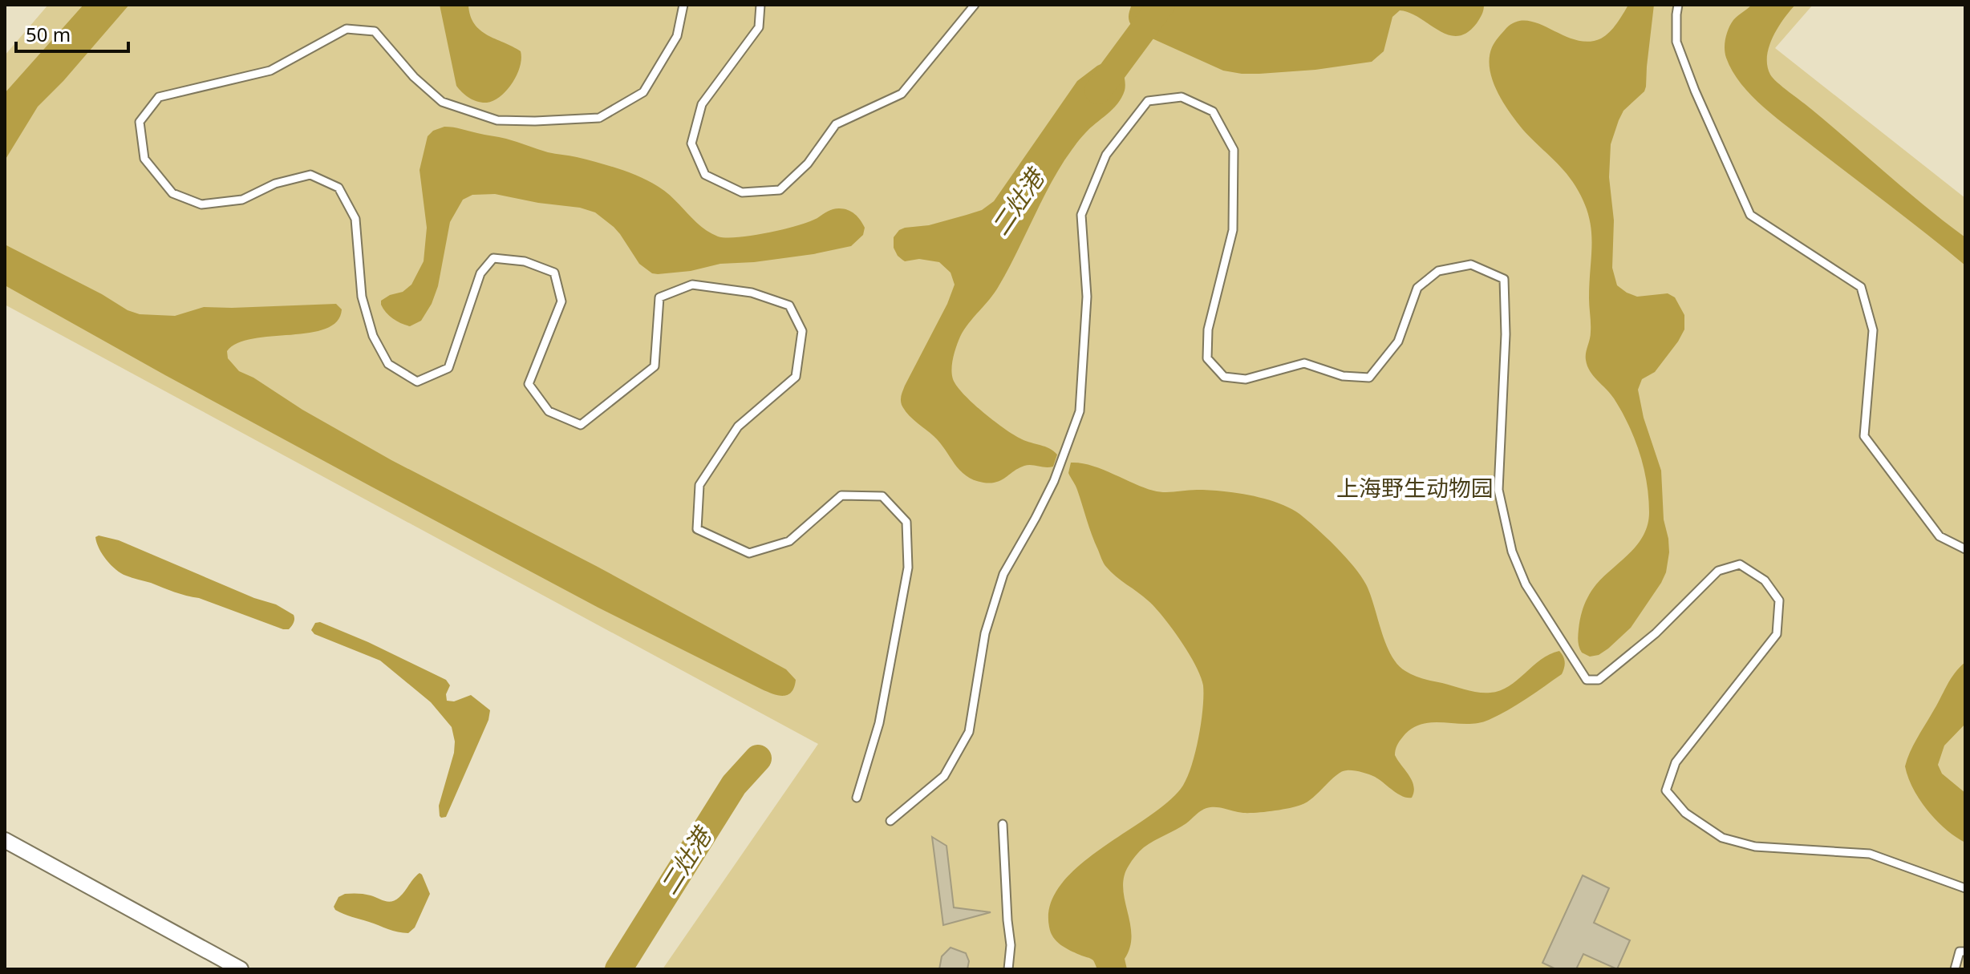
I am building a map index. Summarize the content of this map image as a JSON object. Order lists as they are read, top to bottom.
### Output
{
  "water": ["二灶港"],
  "parks": ["上海野生动物园"],
  "scale_bar": "50 m"
}
